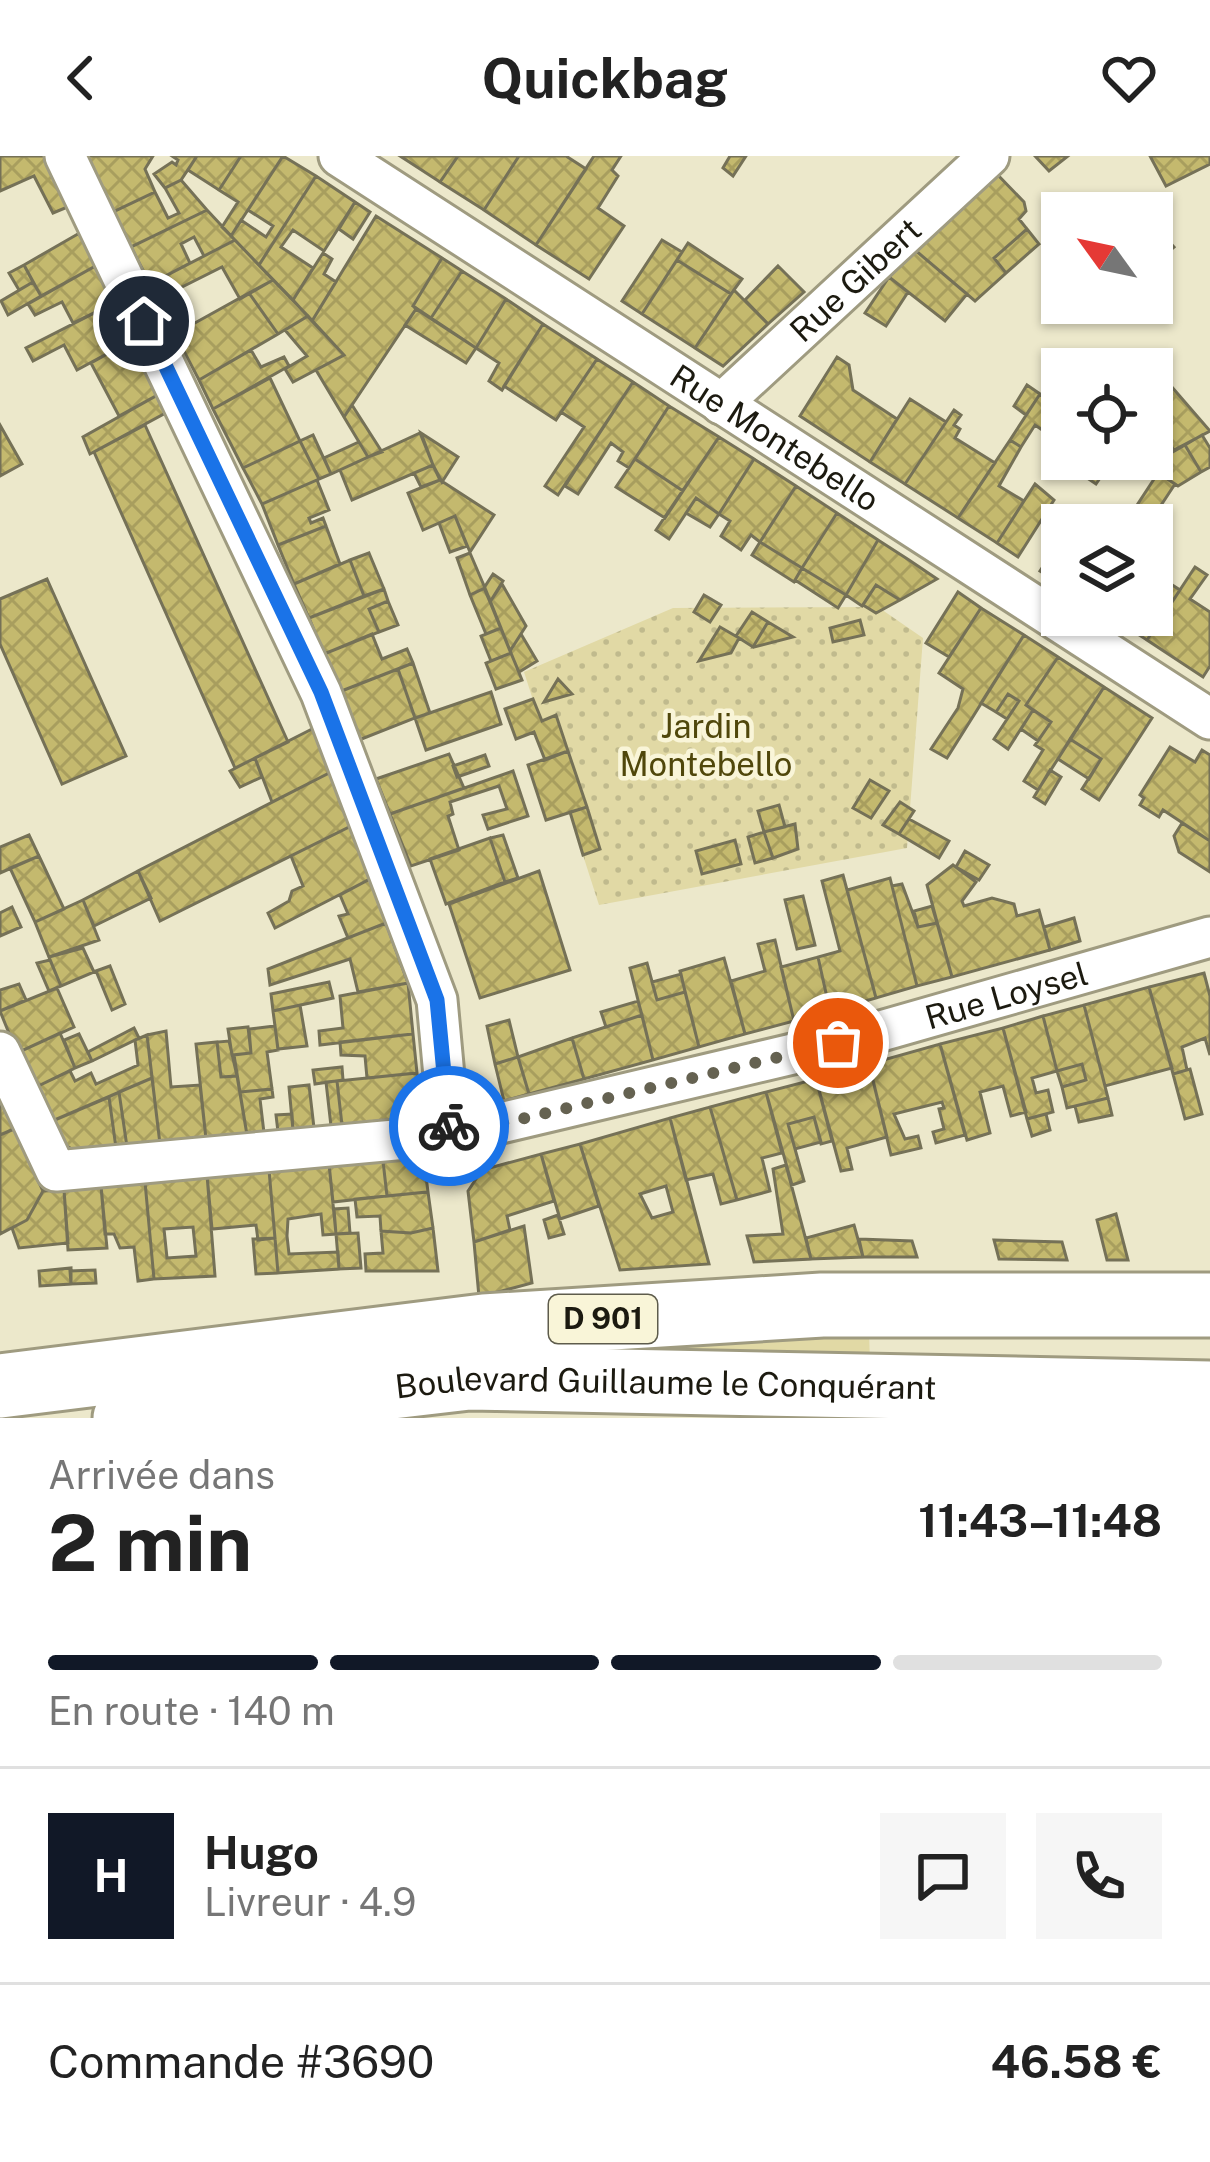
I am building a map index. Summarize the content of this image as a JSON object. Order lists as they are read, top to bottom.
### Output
{
  "streets": {
    "main road": ["D 901", "Boulevard Guillaume le Conquérant"],
    "street": ["Rue Gibert", "Rue Montebello", "Rue Loysel"]
  },
  "crossings": [
    ["Rue Gibert", "Rue Montebello"]
  ],
  "parks": ["Jardin Montebello"],
  "north": "top left",
  "page": {
    "header": "Quickbag",
    "heading": ["2 min", "Arrivée dans", "11:43–11:48"],
    "panel": [
      "Hugo",
      "Livreur · 4.9",
      "Commande #3690",
      "46.58 €"
    ],
    "bar": "En route · 140 m",
    "round": "H"
  }
}
